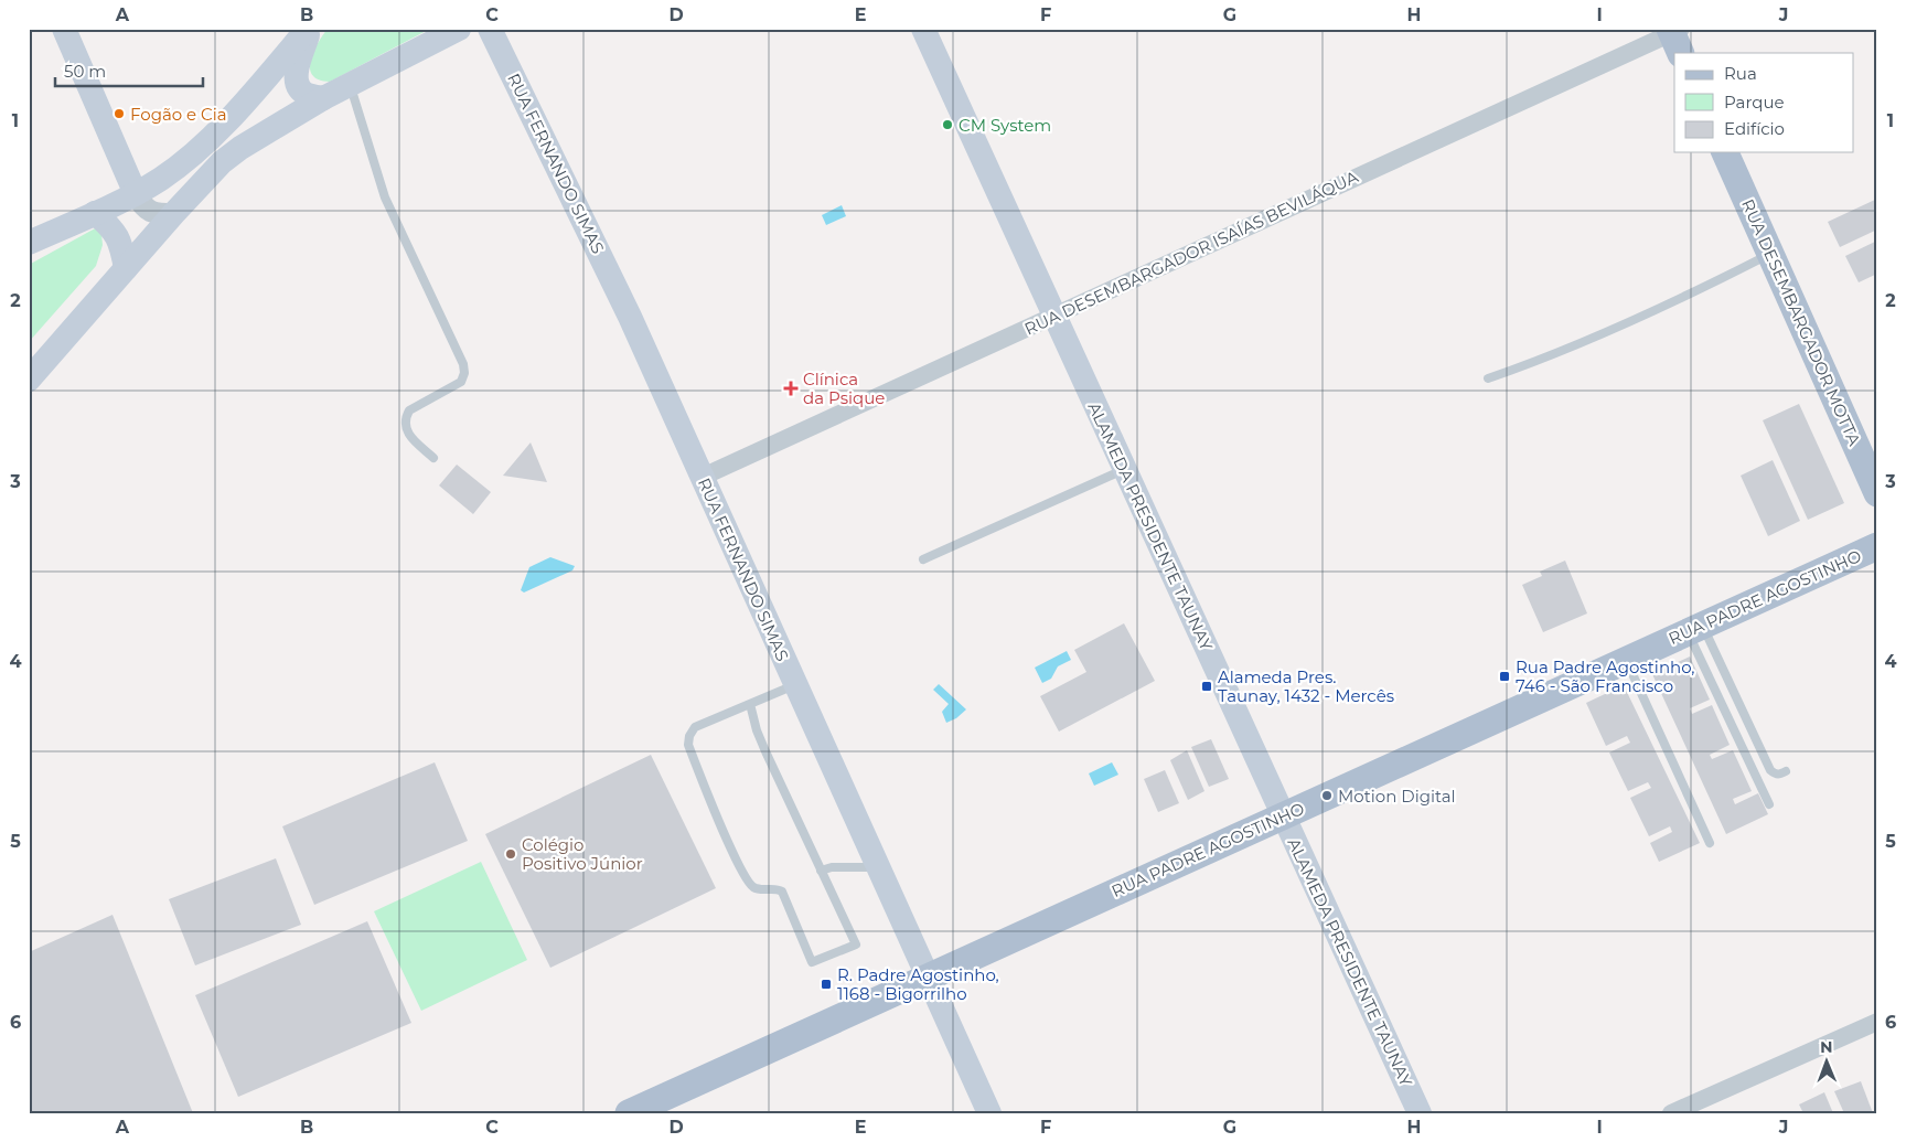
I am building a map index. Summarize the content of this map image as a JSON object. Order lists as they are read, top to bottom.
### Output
{
  "streets": {
    "main road": [
      "RUA FERNANDO SIMAS",
      "RUA DESEMBARGADOR MOTTA",
      "ALAMEDA PRESIDENTE TAUNAY",
      "RUA PADRE AGOSTINHO"
    ],
    "street": ["RUA DESEMBARGADOR ISAÍAS BEVILÁQUA"]
  },
  "crossings": [
    ["RUA FERNANDO SIMAS", "RUA DESEMBARGADOR ISAÍAS BEVILÁQUA"],
    ["RUA FERNANDO SIMAS", "RUA PADRE AGOSTINHO"],
    ["RUA DESEMBARGADOR ISAÍAS BEVILÁQUA", "ALAMEDA PRESIDENTE TAUNAY"],
    ["ALAMEDA PRESIDENTE TAUNAY", "RUA PADRE AGOSTINHO"]
  ],
  "places": {
    "other": [
      "Fogão e Cia",
      "CM System",
      "Motion Digital",
      "Colégio Positivo Júnior"
    ],
    "health": ["Clínica da Psique"],
    "transit": ["Rua Padre Agostinho, 746 - São Francisco", "Alameda Pres. Taunay, 1432 - Mercês", "R. Padre Agostinho, 1168 - Bigorrilho"]
  },
  "legend": ["Rua", "Parque", "Edifício"],
  "scale_bar": "50 m",
  "north": "top",
  "grid": {
    "columns": [
      "A",
      "B",
      "C",
      "D",
      "E",
      "F",
      "G",
      "H",
      "I",
      "J"
    ],
    "rows": [
      "1",
      "2",
      "3",
      "4",
      "5",
      "6"
    ]
  }
}
